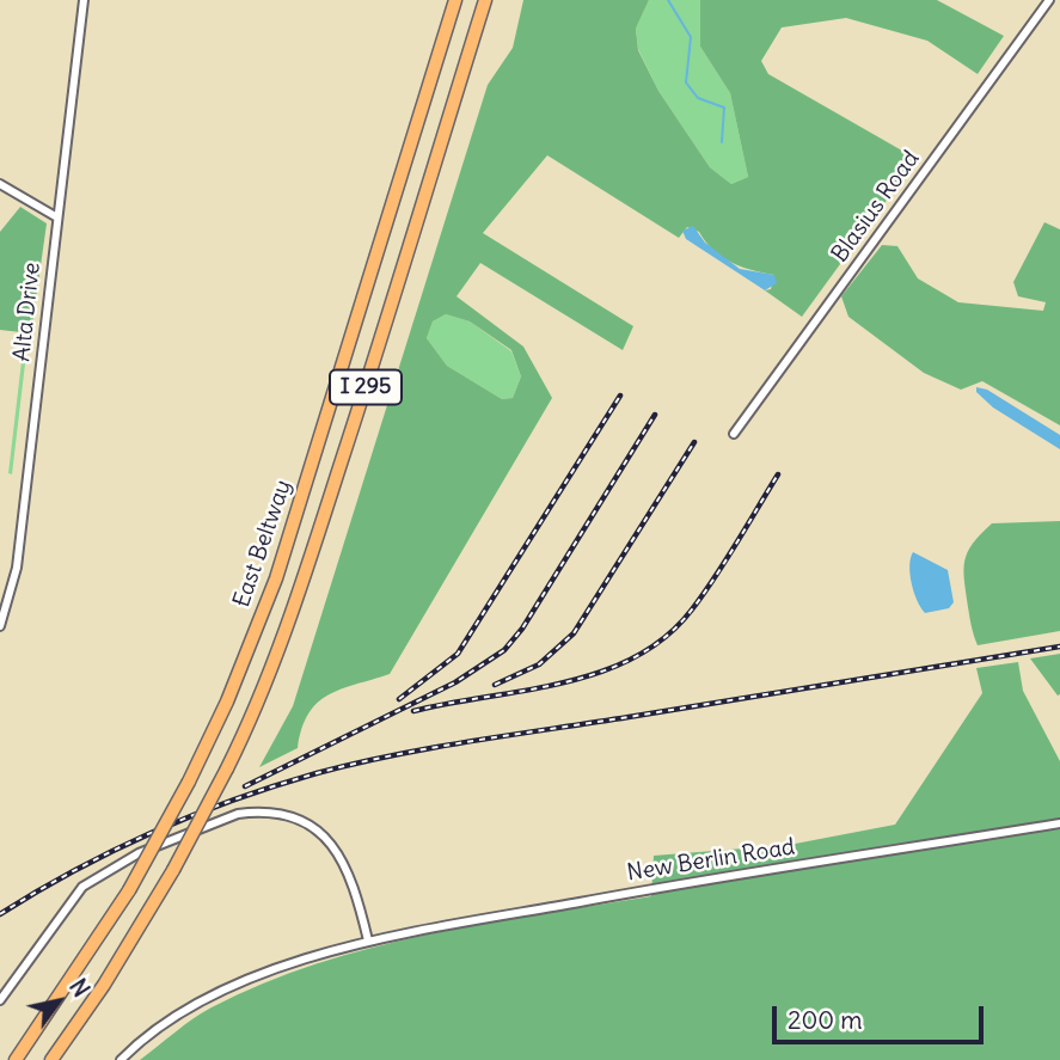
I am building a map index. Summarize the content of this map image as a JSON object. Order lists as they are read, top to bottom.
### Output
{
  "streets": {
    "highway": ["I 295", "East Beltway"],
    "street": ["Blasius Road", "Alta Drive", "New Berlin Road"]
  },
  "scale_bar": "200 m",
  "north": "top right"
}
